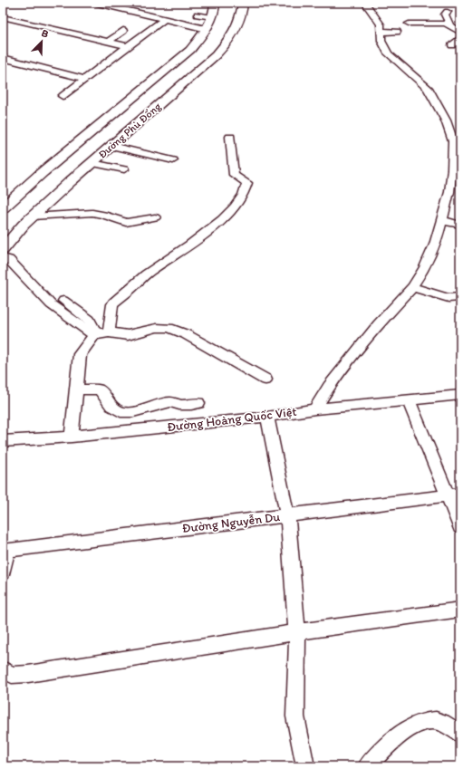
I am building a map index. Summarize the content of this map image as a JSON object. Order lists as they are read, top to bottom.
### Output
{
  "streets": {
    "main road": ["Đường Phù Đổng"],
    "street": ["Đường Hoàng Quốc Việt", "Đường Nguyễn Du"]
  },
  "north": "top right"
}
